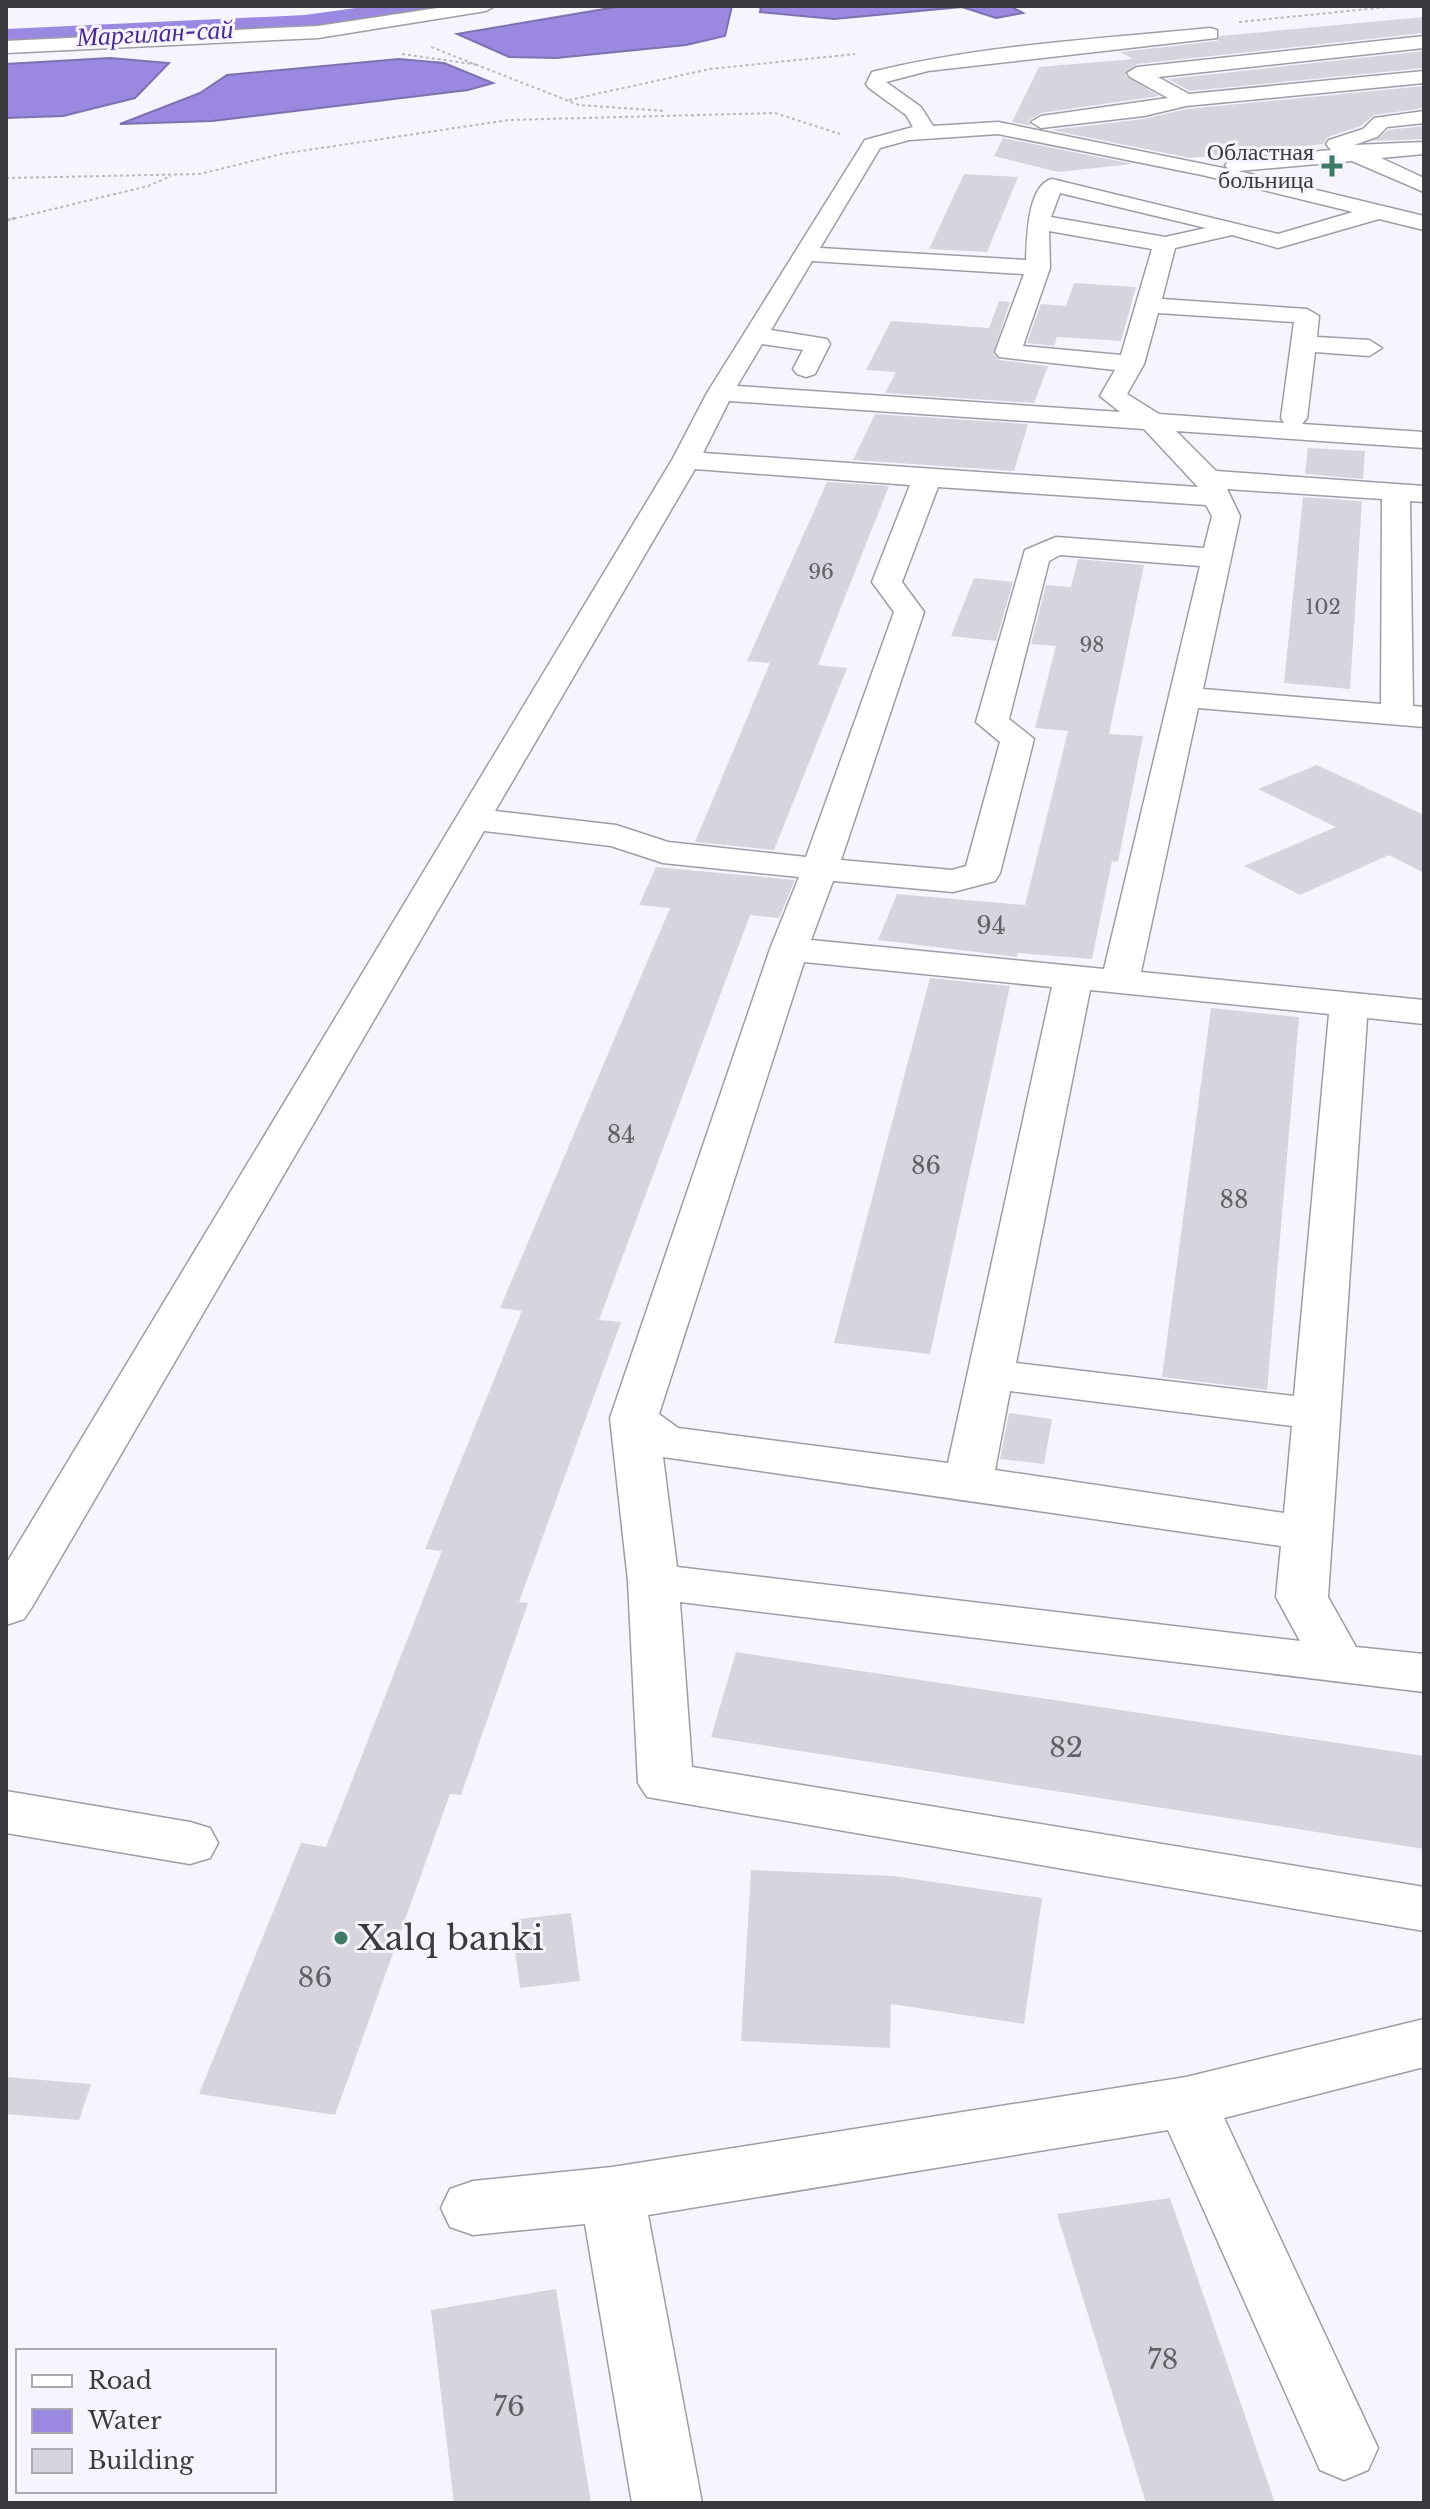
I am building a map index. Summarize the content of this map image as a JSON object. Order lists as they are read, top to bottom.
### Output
{
  "water": ["Маргилан-сай"],
  "places": {
    "health": ["Областная больница"],
    "other": ["Xalq banki"]
  },
  "house_numbers": [
    "96",
    "102",
    "98",
    "94",
    "84",
    "86",
    "88",
    "82",
    "86",
    "78",
    "76"
  ],
  "legend": ["Road", "Water", "Building"]
}
